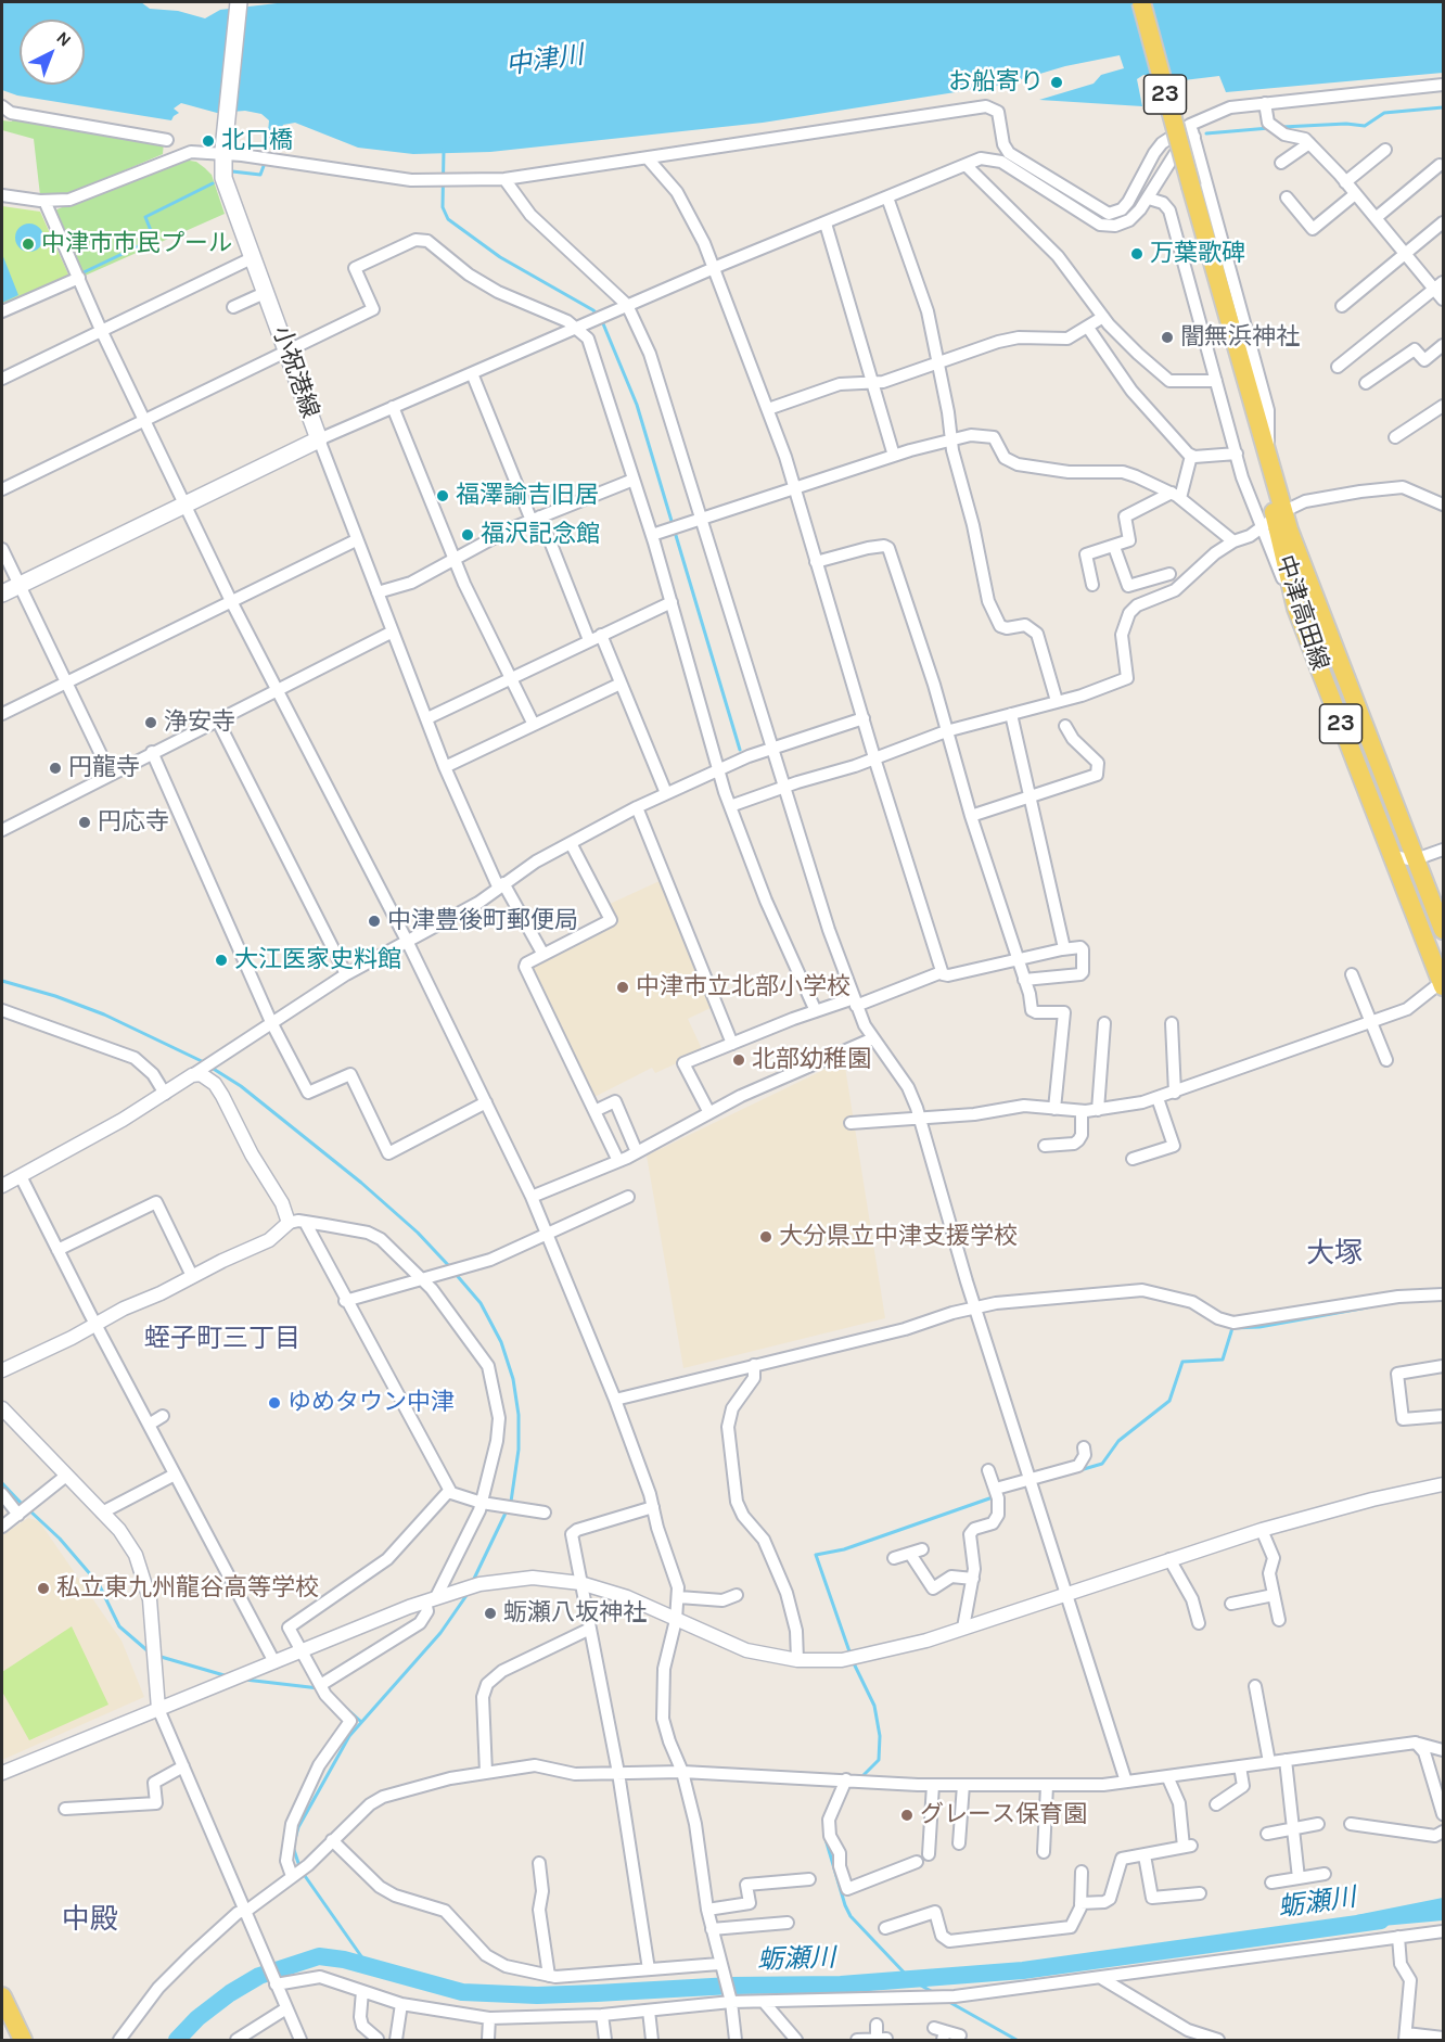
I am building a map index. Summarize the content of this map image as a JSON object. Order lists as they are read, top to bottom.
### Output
{
  "streets": {
    "main road": ["23", "小祝港線", "中津高田線"]
  },
  "districts": ["大塚", "蛭子町三丁目", "中殿"],
  "water": ["中津川", "蛎瀬川"],
  "places": [
    "お船寄り",
    "北口橋",
    "中津市市民プール",
    "万葉歌碑",
    "闇無浜神社",
    "福澤諭吉旧居",
    "福沢記念館",
    "浄安寺",
    "円龍寺",
    "円応寺",
    "中津豊後町郵便局",
    "大江医家史料館",
    "中津市立北部小学校",
    "北部幼稚園",
    "大分県立中津支援学校",
    "ゆめタウン中津",
    "私立東九州龍谷高等学校",
    "蛎瀬八坂神社",
    "グレース保育園"
  ],
  "north": "top right"
}
